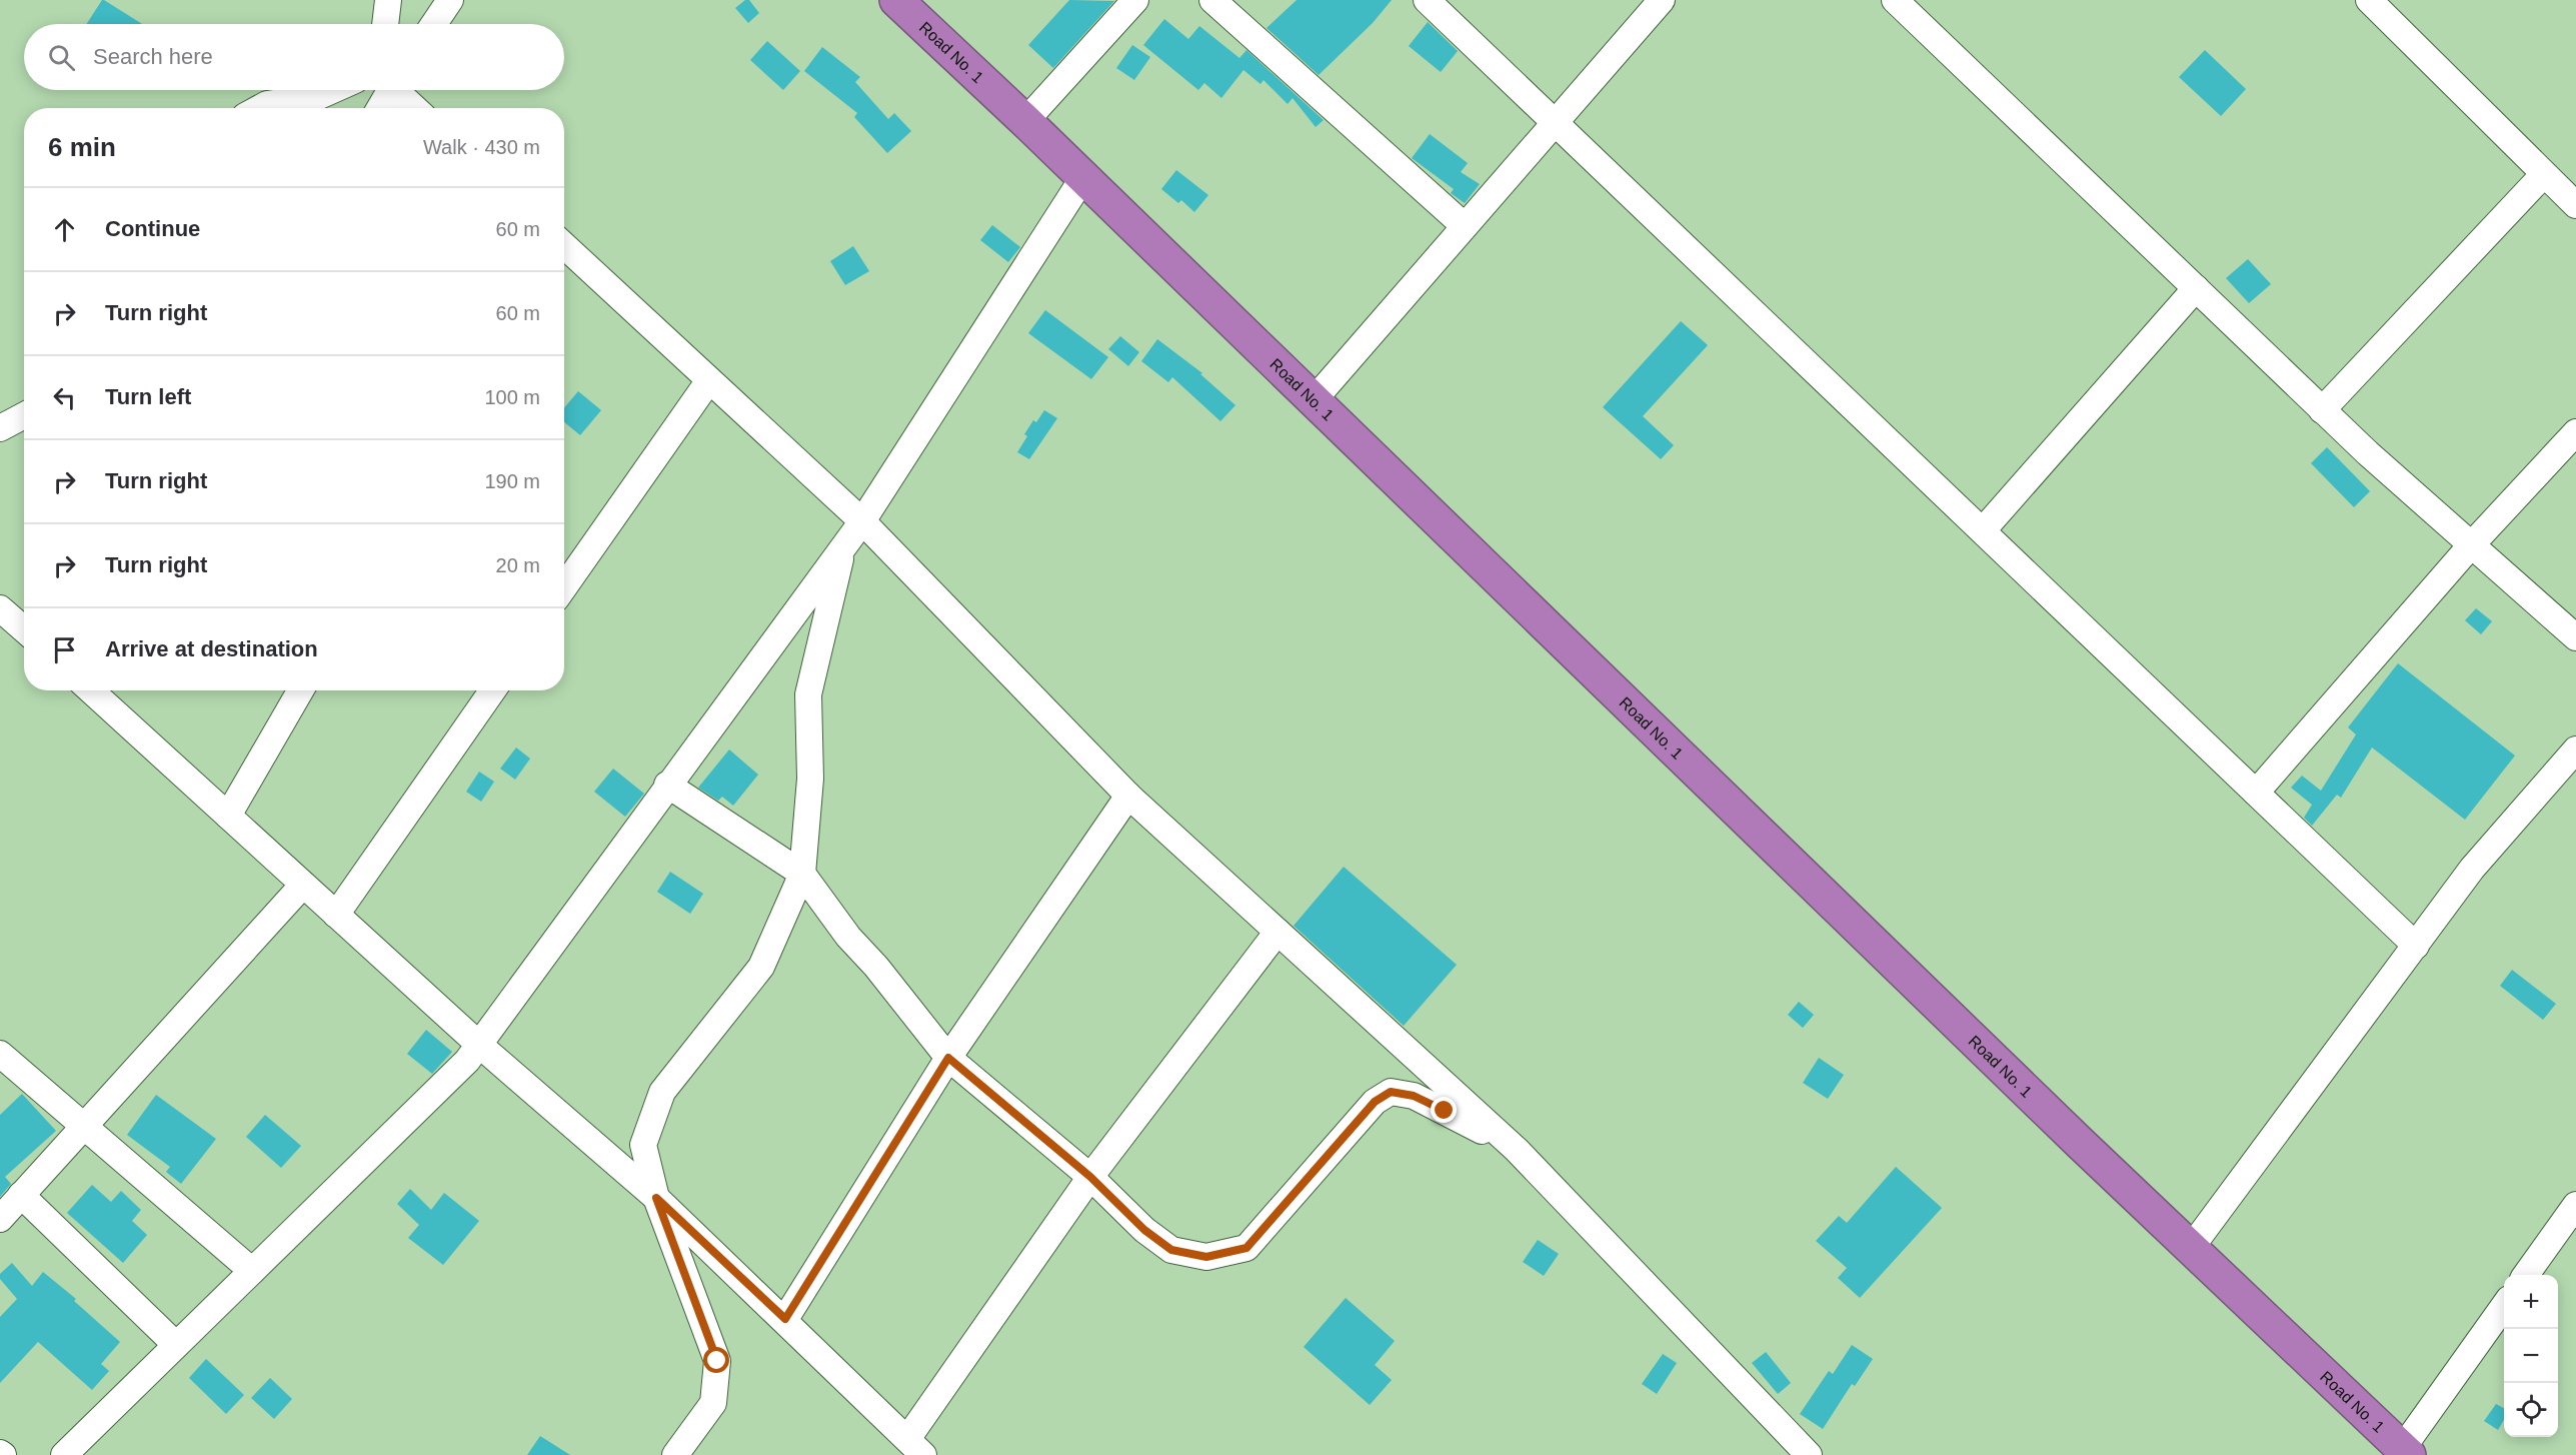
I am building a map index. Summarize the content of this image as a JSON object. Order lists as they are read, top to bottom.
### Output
{
  "streets": {
    "highway": ["Road No. 1"]
  },
  "page": {
    "search": "Search here",
    "heading": ["6 min", "Walk · 430 m"],
    "list": [
      ["Continue", "60 m"],
      ["Turn right", "60 m"],
      ["Turn left", "100 m"],
      ["Turn right", "190 m"],
      ["Turn right", "20 m"],
      "Arrive at destination"
    ],
    "map_buttons": ["+", "−"]
  }
}
